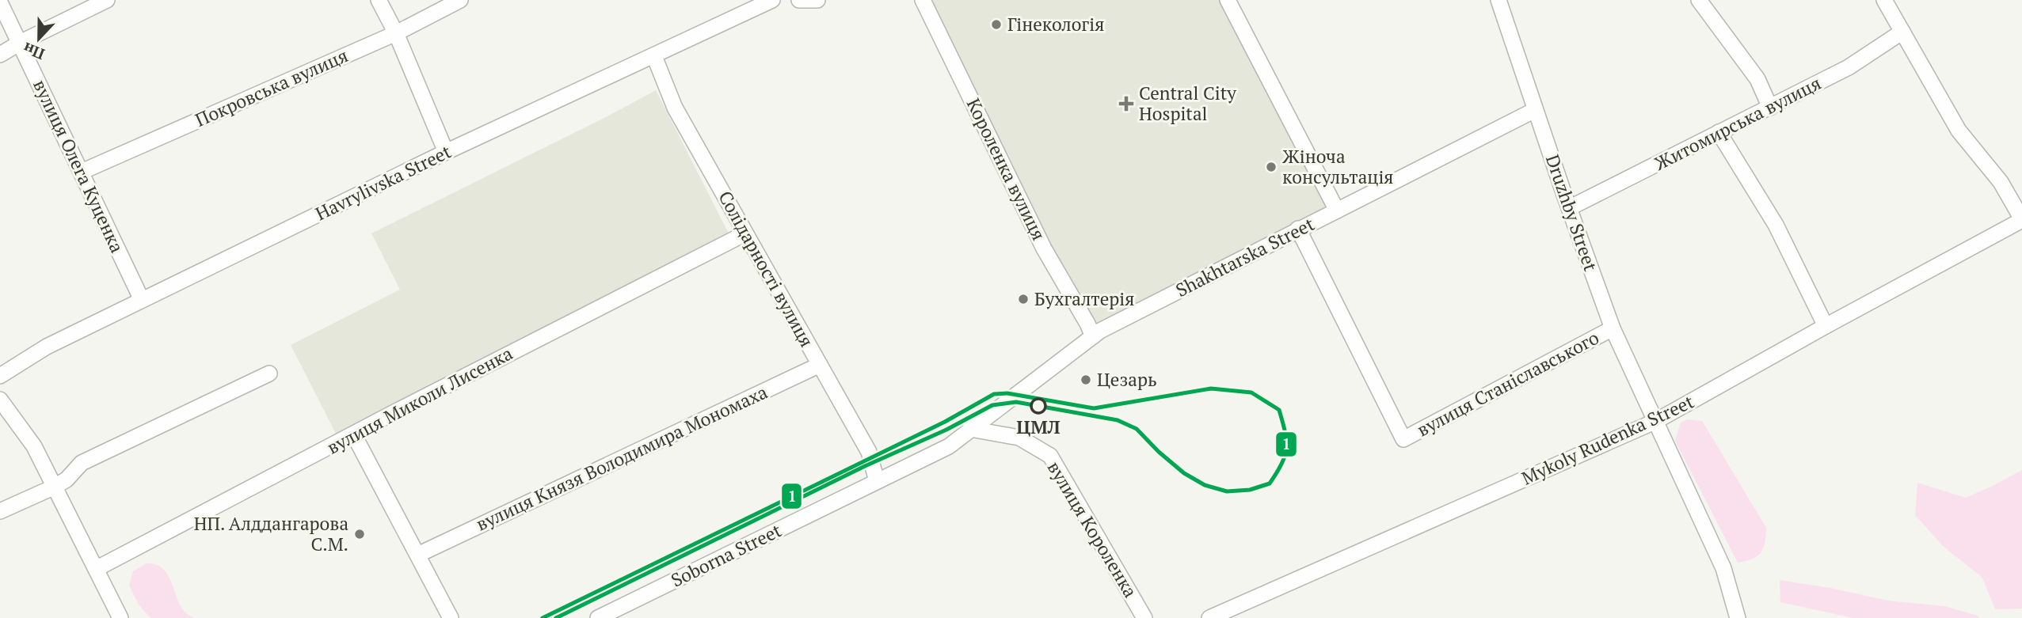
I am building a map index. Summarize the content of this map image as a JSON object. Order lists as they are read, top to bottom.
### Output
{
  "streets": {
    "street": [
      "Покровська вулиця",
      "Житомирська вулиця",
      "вулиця Олега Куценка",
      "Короленка вулиця",
      "Havrylivska Street",
      "Druzhby Street",
      "Shakhtarska Street",
      "Солідарності вулиця",
      "вулиця Станіславського",
      "вулиця Миколи Лисенка",
      "Mykoly Rudenka Street",
      "вулиця Князя Володимира Мономаха",
      "вулиця Короленка",
      "Soborna Street"
    ]
  },
  "crossings": [
    ["Покровська вулиця", "вулиця Олега Куценка"],
    ["Житомирська вулиця", "Druzhby Street"],
    ["вулиця Олега Куценка", "Havrylivska Street"],
    ["Короленка вулиця", "Shakhtarska Street"],
    ["Havrylivska Street", "Солідарності вулиця"],
    ["Druzhby Street", "Shakhtarska Street"],
    ["Druzhby Street", "вулиця Станіславського"],
    ["Druzhby Street", "Mykoly Rudenka Street"],
    ["Shakhtarska Street", "вулиця Станіславського"],
    ["Shakhtarska Street", "вулиця Короленка"],
    ["Shakhtarska Street", "Soborna Street"],
    ["Солідарності вулиця", "вулиця Миколи Лисенка"],
    ["Солідарності вулиця", "вулиця Князя Володимира Мономаха"],
    ["Солідарності вулиця", "Soborna Street"],
    ["вулиця Короленка", "Soborna Street"]
  ],
  "places": {
    "other": [
      "Гінекологія",
      "Жіноча консультація",
      "Бухгалтерія",
      "Цезарь",
      "ЦМЛ",
      "НП. Алддангарова С.М."
    ],
    "health": ["Central City Hospital"]
  },
  "lines": ["transit line 1"],
  "north": "bottom"
}
